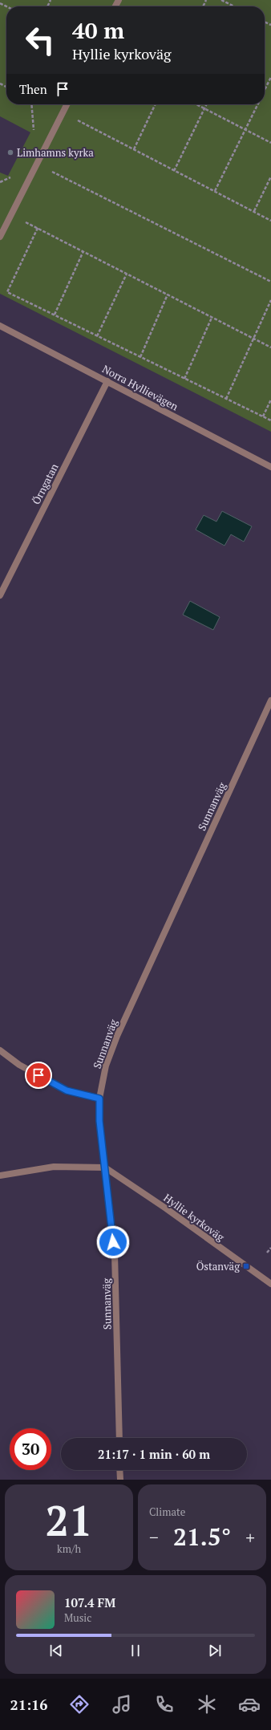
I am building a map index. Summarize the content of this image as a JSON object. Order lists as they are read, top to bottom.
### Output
{
  "streets": {
    "street": [
      "Norra Hyllievägen",
      "Örngatan",
      "Sunnanväg",
      "Hyllie kyrkoväg"
    ]
  },
  "crossings": [
    ["Norra Hyllievägen", "Örngatan"],
    ["Sunnanväg", "Hyllie kyrkoväg"]
  ],
  "places": {
    "other": ["Limhamns kyrka"],
    "transit": ["Östanväg"]
  },
  "page": {
    "turn": ["40 m", "Hyllie kyrkoväg"],
    "then": "Then",
    "limit": "30",
    "trip": "21:17 · 1 min · 60 m",
    "tile": [
      ["21", "km/h"],
      "Climate"
    ],
    "heat": ["−", "21.5°", "+"],
    "song": ["107.4 FM", "Music"],
    "tabs": "21:16"
  }
}
